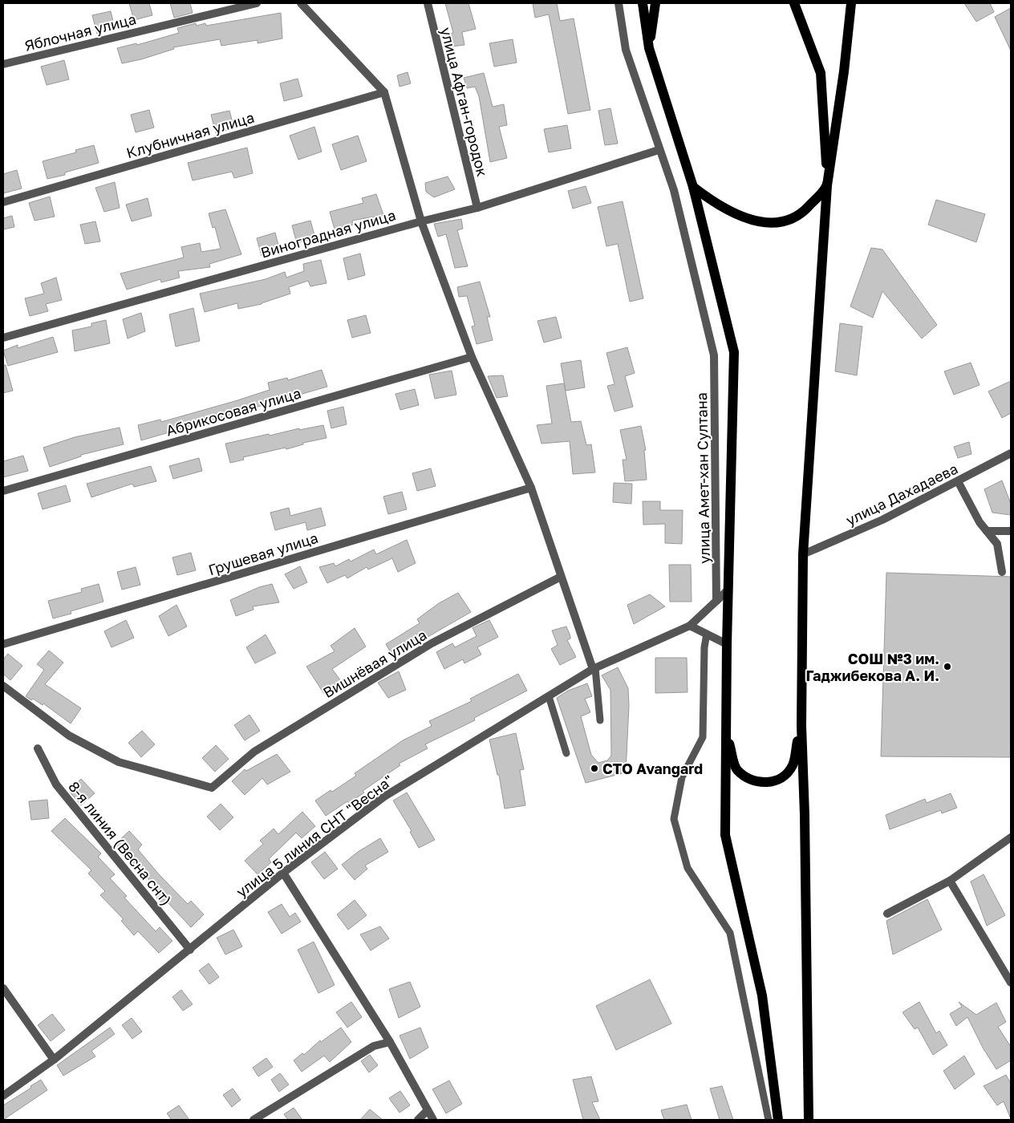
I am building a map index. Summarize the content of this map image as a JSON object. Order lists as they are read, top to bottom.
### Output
{
  "streets": {
    "street": [
      "Яблочная улица",
      "улица Афган-городок",
      "Клубничная улица",
      "Виноградная улица",
      "Абрикосовая улица",
      "улица Амет-хан Султана",
      "улица Дахадаева",
      "Грушевая улица",
      "Вишнёвая улица",
      "улица 5 линия СНТ \"Весна\"",
      "8-я линия (Весна снт)"
    ]
  },
  "crossings": [
    ["улица Афган-городок", "Виноградная улица"],
    ["Виноградная улица", "улица Амет-хан Султана"],
    ["улица Амет-хан Султана", "улица 5 линия СНТ \"Весна\""],
    ["улица 5 линия СНТ \"Весна\"", "8-я линия (Весна снт)"]
  ],
  "places": ["СОШ №3 им. Гаджибекова А. И.", "СТО Avangard"]
}
